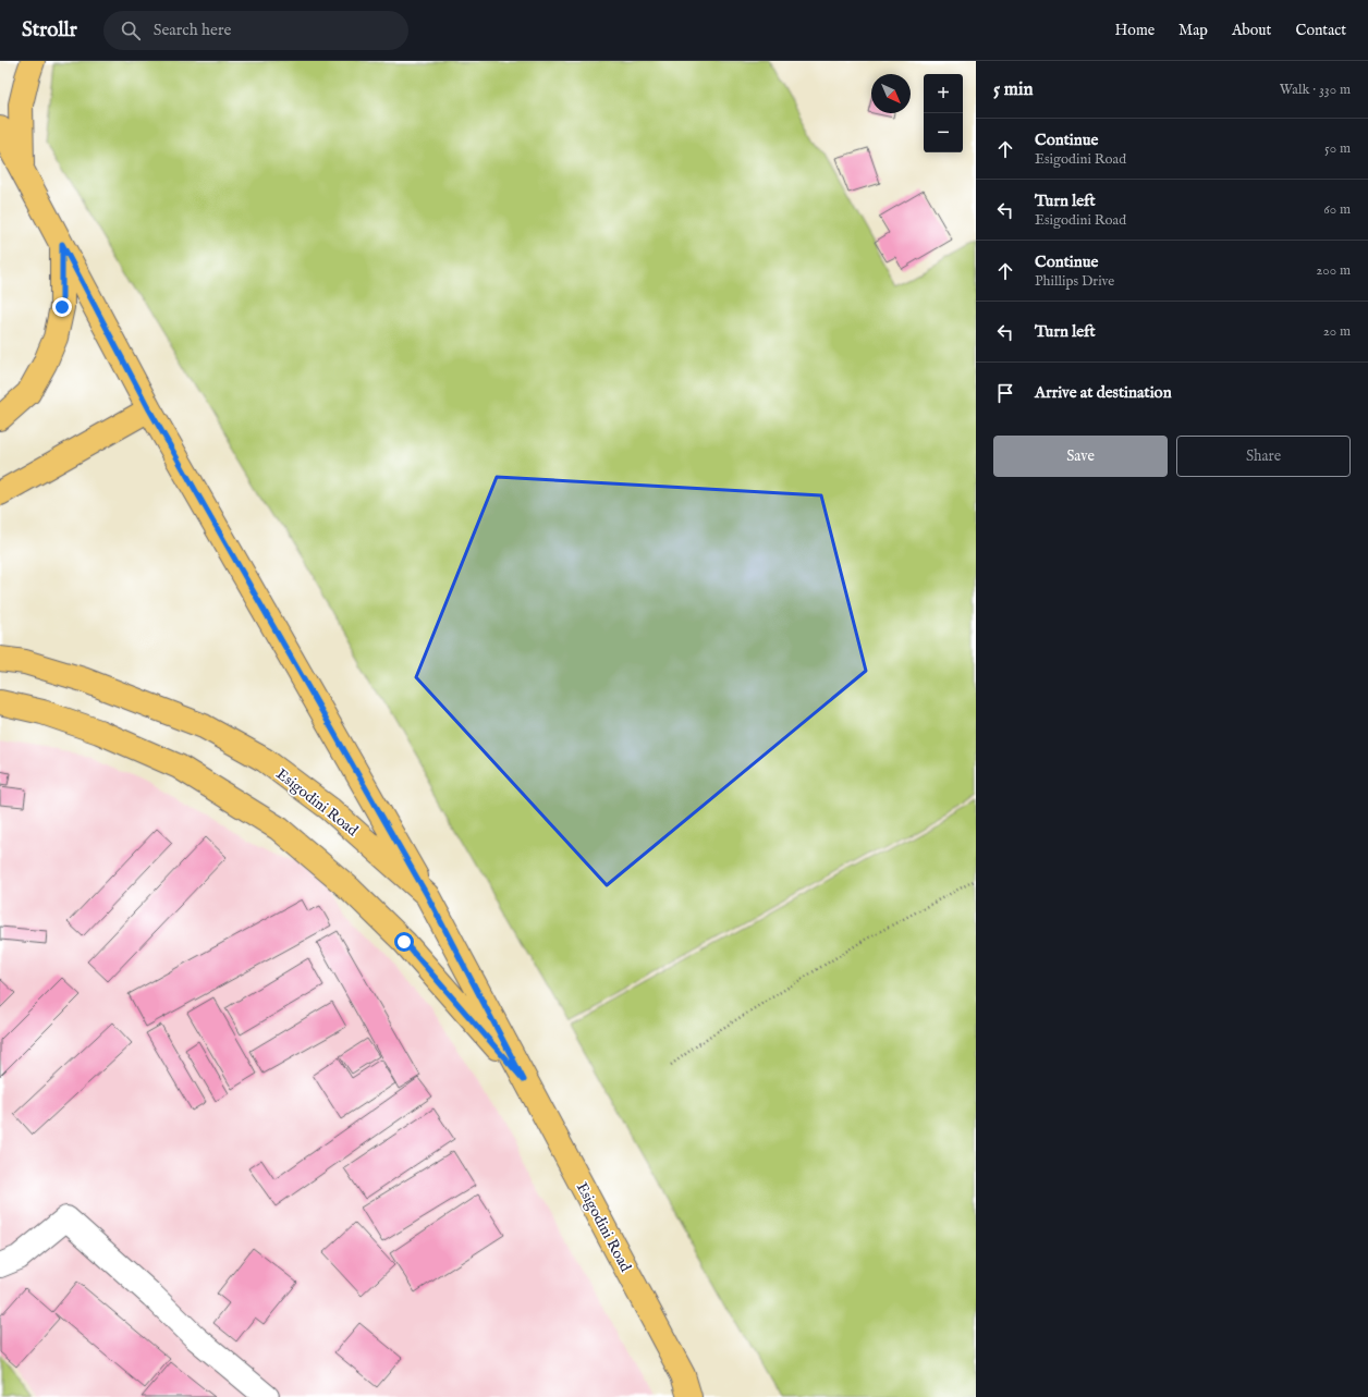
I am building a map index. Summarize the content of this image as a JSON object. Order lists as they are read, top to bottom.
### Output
{
  "streets": {
    "main road": ["Esigodini Road"]
  },
  "north": "bottom right",
  "page": {
    "header": "Strollr",
    "search": "Search here",
    "nav": [
      "Home",
      "Map",
      "About",
      "Contact"
    ],
    "heading": ["5 min", "Walk · 330 m"],
    "map_buttons": ["+", "−"],
    "list": [
      ["Continue", "Esigodini Road", "50 m"],
      ["Turn left", "Esigodini Road", "60 m"],
      ["Continue", "Phillips Drive", "200 m"],
      ["Turn left", "20 m"],
      "Arrive at destination"
    ],
    "buttons": ["Save", "Share"]
  }
}
